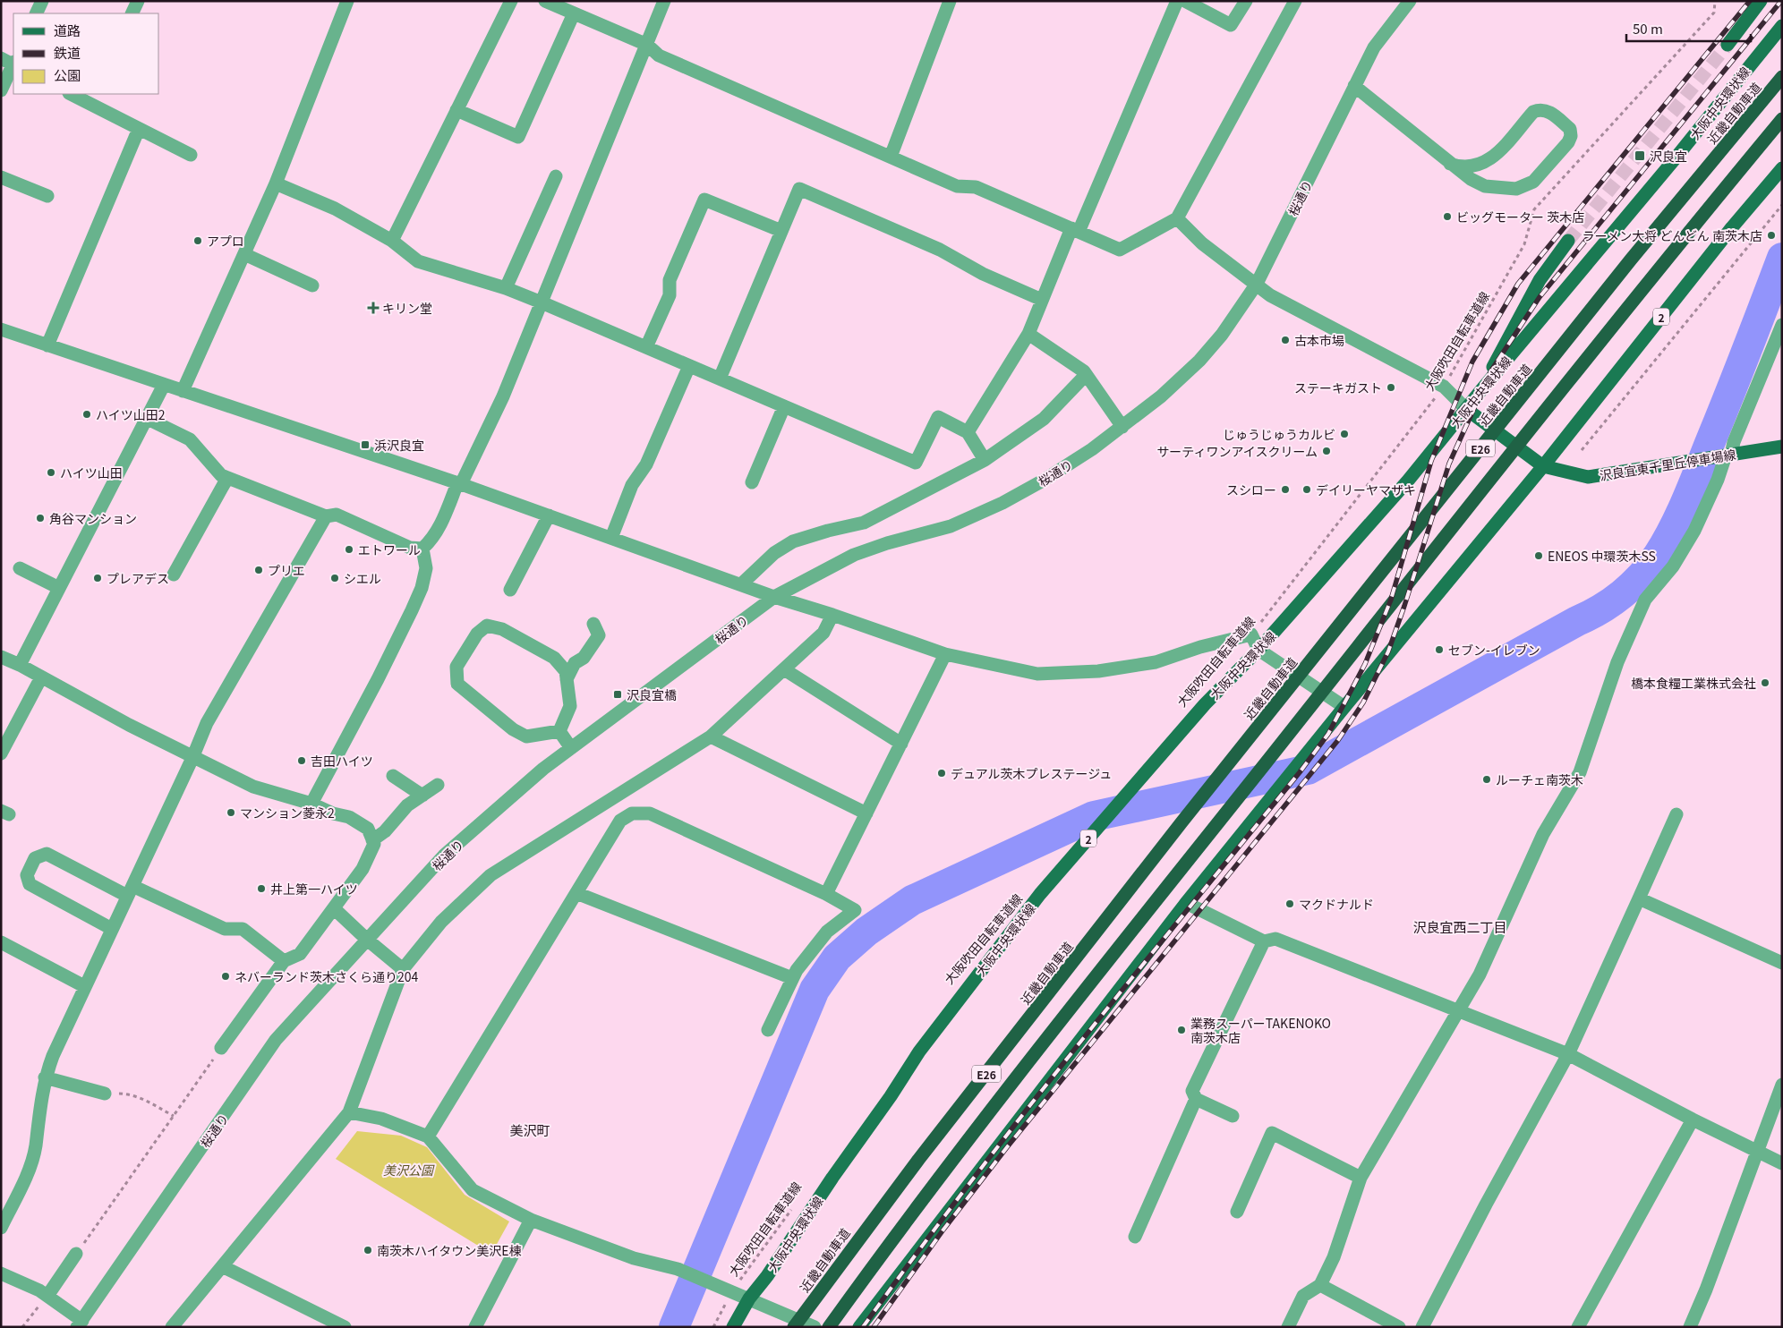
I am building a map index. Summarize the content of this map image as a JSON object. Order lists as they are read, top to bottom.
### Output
{
  "streets": {
    "highway": ["近畿自動車道", "E26"],
    "main road": ["大阪中央環状線", "2", "沢良宜東千里丘停車場線"],
    "street": ["桜通り"],
    "path": ["大阪吹田自転車道線"]
  },
  "crossings": [
    ["大阪中央環状線", "2"],
    ["大阪中央環状線", "沢良宜東千里丘停車場線"],
    ["2", "沢良宜東千里丘停車場線"]
  ],
  "districts": ["沢良宜西二丁目", "美沢町"],
  "parks": ["美沢公園"],
  "places": {
    "transit": ["沢良宜", "浜沢良宜", "沢良宜橋"],
    "other": [
      "ビッグモーター 茨木店",
      "ラーメン大将 どんどん 南茨木店",
      "アプロ",
      "古本市場",
      "ステーキガスト",
      "ハイツ山田2",
      "じゅうじゅうカルビ",
      "サーティワンアイスクリーム",
      "ハイツ山田",
      "スシロー",
      "デイリーヤマザキ",
      "角谷マンション",
      "エトワール",
      "ENEOS 中環茨木SS",
      "プリエ",
      "プレアデス",
      "シエル",
      "セブン-イレブン",
      "橋本食糧工業株式会社",
      "吉田ハイツ",
      "デュアル茨木プレステージュ",
      "ルーチェ南茨木",
      "マンション菱永2",
      "井上第一ハイツ",
      "マクドナルド",
      "ネバーランド茨木さくら通り204",
      "業務スーパーTAKENOKO 南茨木店",
      "南茨木ハイタウン美沢E棟"
    ],
    "health": ["キリン堂"]
  },
  "legend": ["道路", "鉄道", "公園"],
  "scale_bar": "50 m"
}
